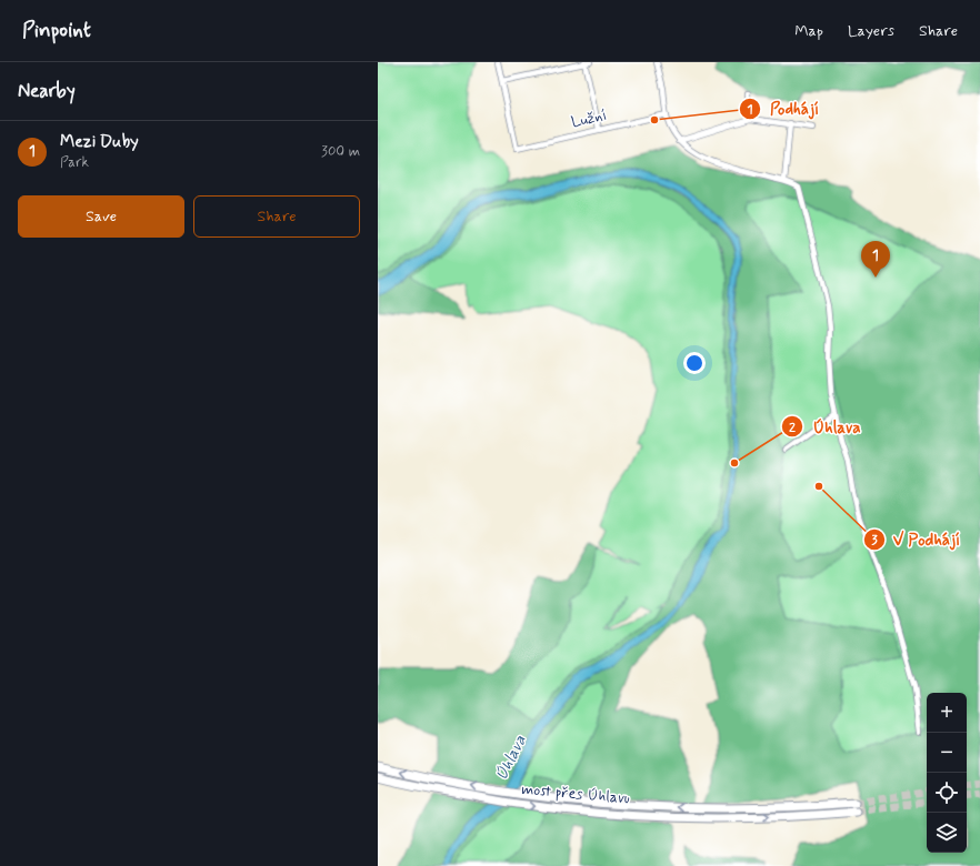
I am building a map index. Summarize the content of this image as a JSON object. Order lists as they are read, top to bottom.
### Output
{
  "streets": {
    "highway": ["most přes Úhlavu"],
    "street": ["Lužní"]
  },
  "water": ["Úhlava"],
  "places": ["Podhájí", "Úhlava", "V Podhájí"],
  "page": {
    "header": "Pinpoint",
    "nav": ["Map", "Layers", "Share"],
    "heading": "Nearby",
    "list": [
      {
        "mark": "1",
        "name": "Mezi Duby",
        "note": "Park",
        "value": "300 m"
      }
    ],
    "buttons": ["Save", "Share"],
    "pins": "1",
    "map_buttons": ["+", "−"]
  }
}
